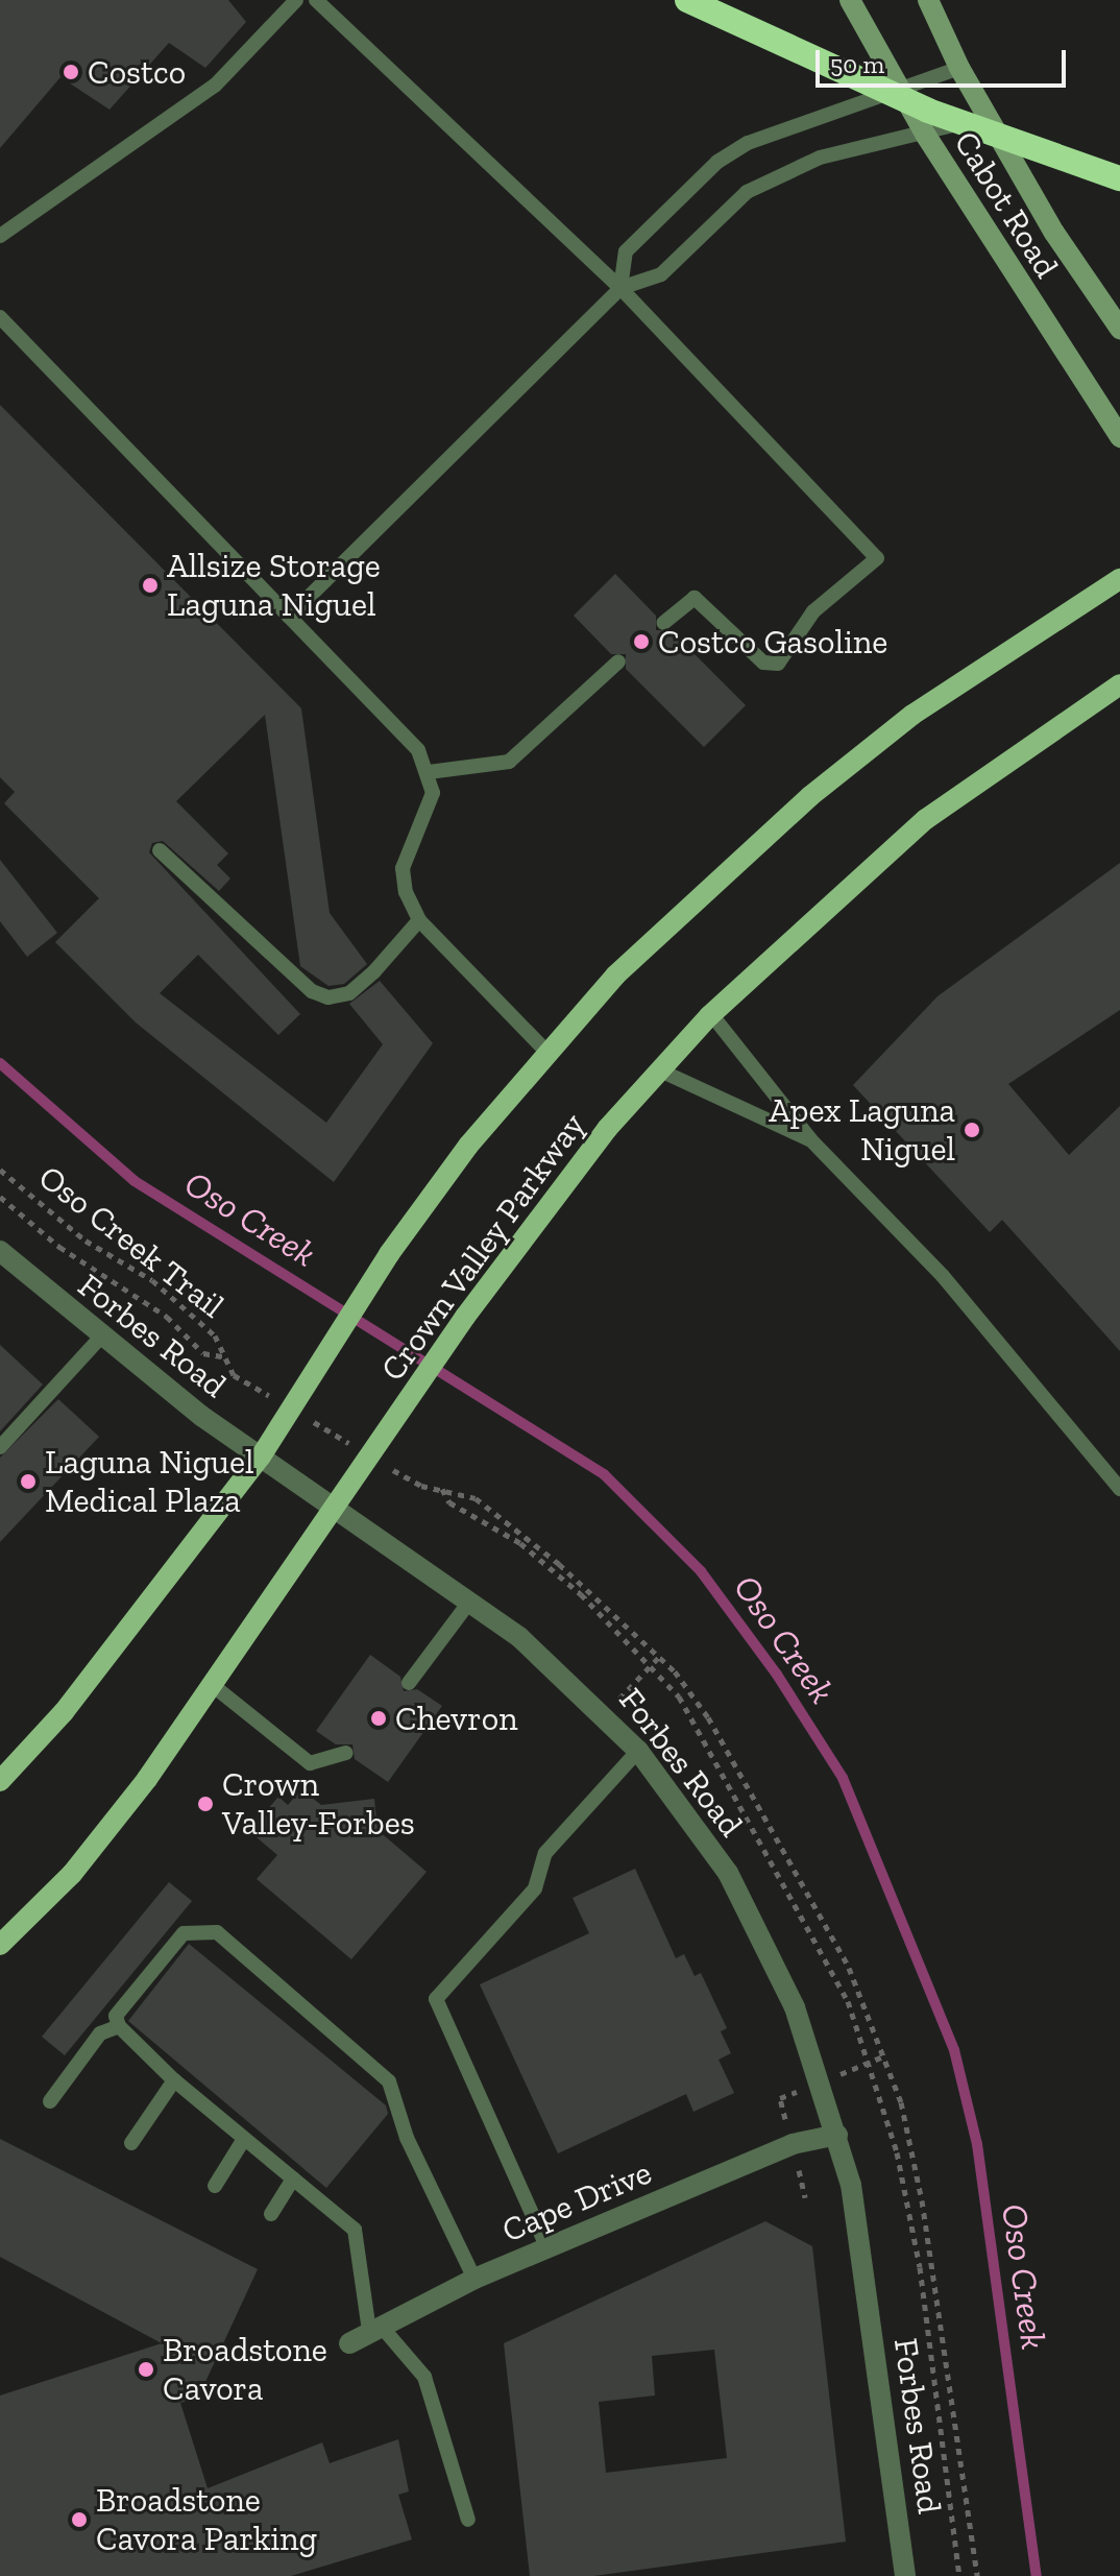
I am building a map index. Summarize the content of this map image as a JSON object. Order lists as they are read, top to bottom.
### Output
{
  "streets": {
    "main road": ["Cabot Road", "Crown Valley Parkway"],
    "street": ["Forbes Road", "Cape Drive"],
    "path": ["Oso Creek Trail"]
  },
  "crossings": [
    ["Oso Creek Trail", "Crown Valley Parkway"],
    ["Crown Valley Parkway", "Forbes Road"],
    ["Forbes Road", "Cape Drive"]
  ],
  "water": ["Oso Creek"],
  "places": [
    "Costco",
    "Allsize Storage Laguna Niguel",
    "Costco Gasoline",
    "Apex Laguna Niguel",
    "Laguna Niguel Medical Plaza",
    "Chevron",
    "Crown Valley-Forbes",
    "Broadstone Cavora",
    "Broadstone Cavora Parking"
  ],
  "scale_bar": "50 m"
}
